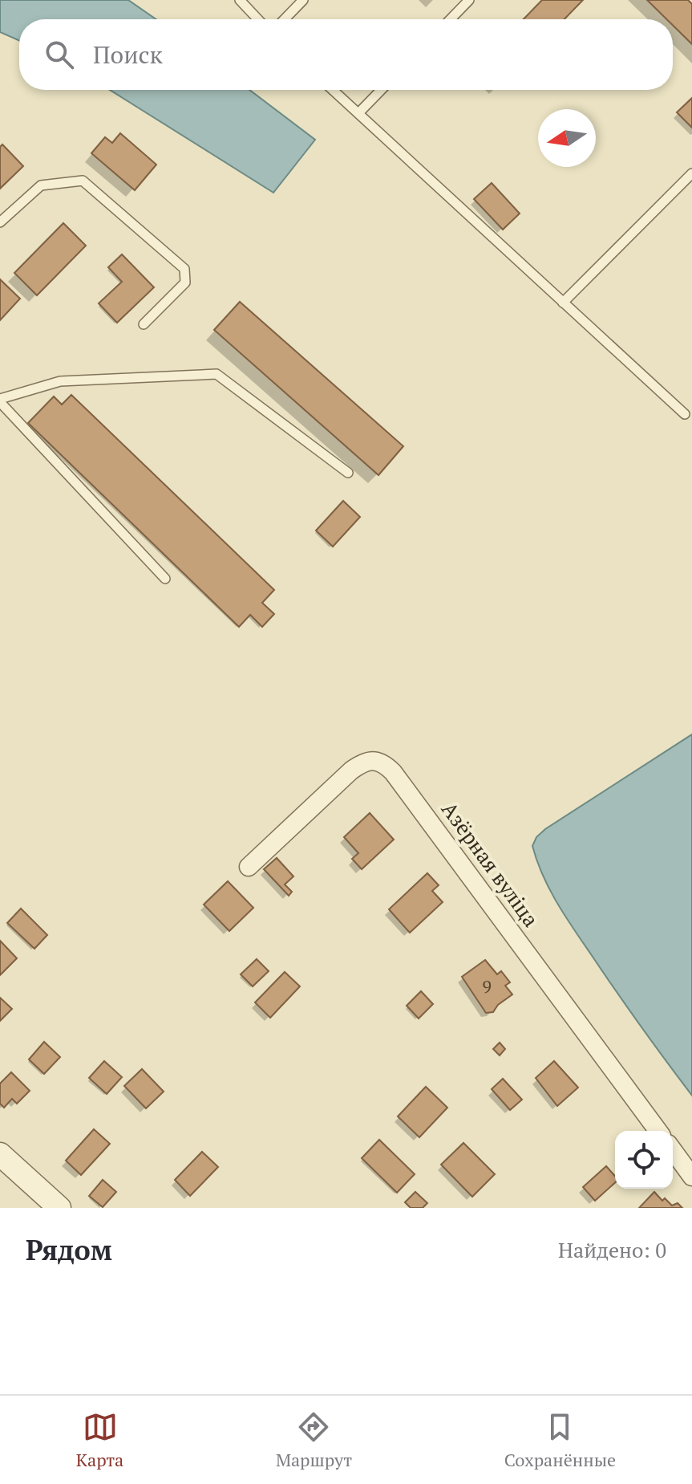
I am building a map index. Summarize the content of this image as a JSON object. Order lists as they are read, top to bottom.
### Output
{
  "streets": {
    "street": ["Азёрная вуліца"]
  },
  "house_numbers": ["9"],
  "north": "left",
  "page": {
    "search": "Поиск",
    "heading": ["Рядом", "Найдено: 0"],
    "nav": ["Карта", "Маршрут", "Сохранённые"]
  }
}
